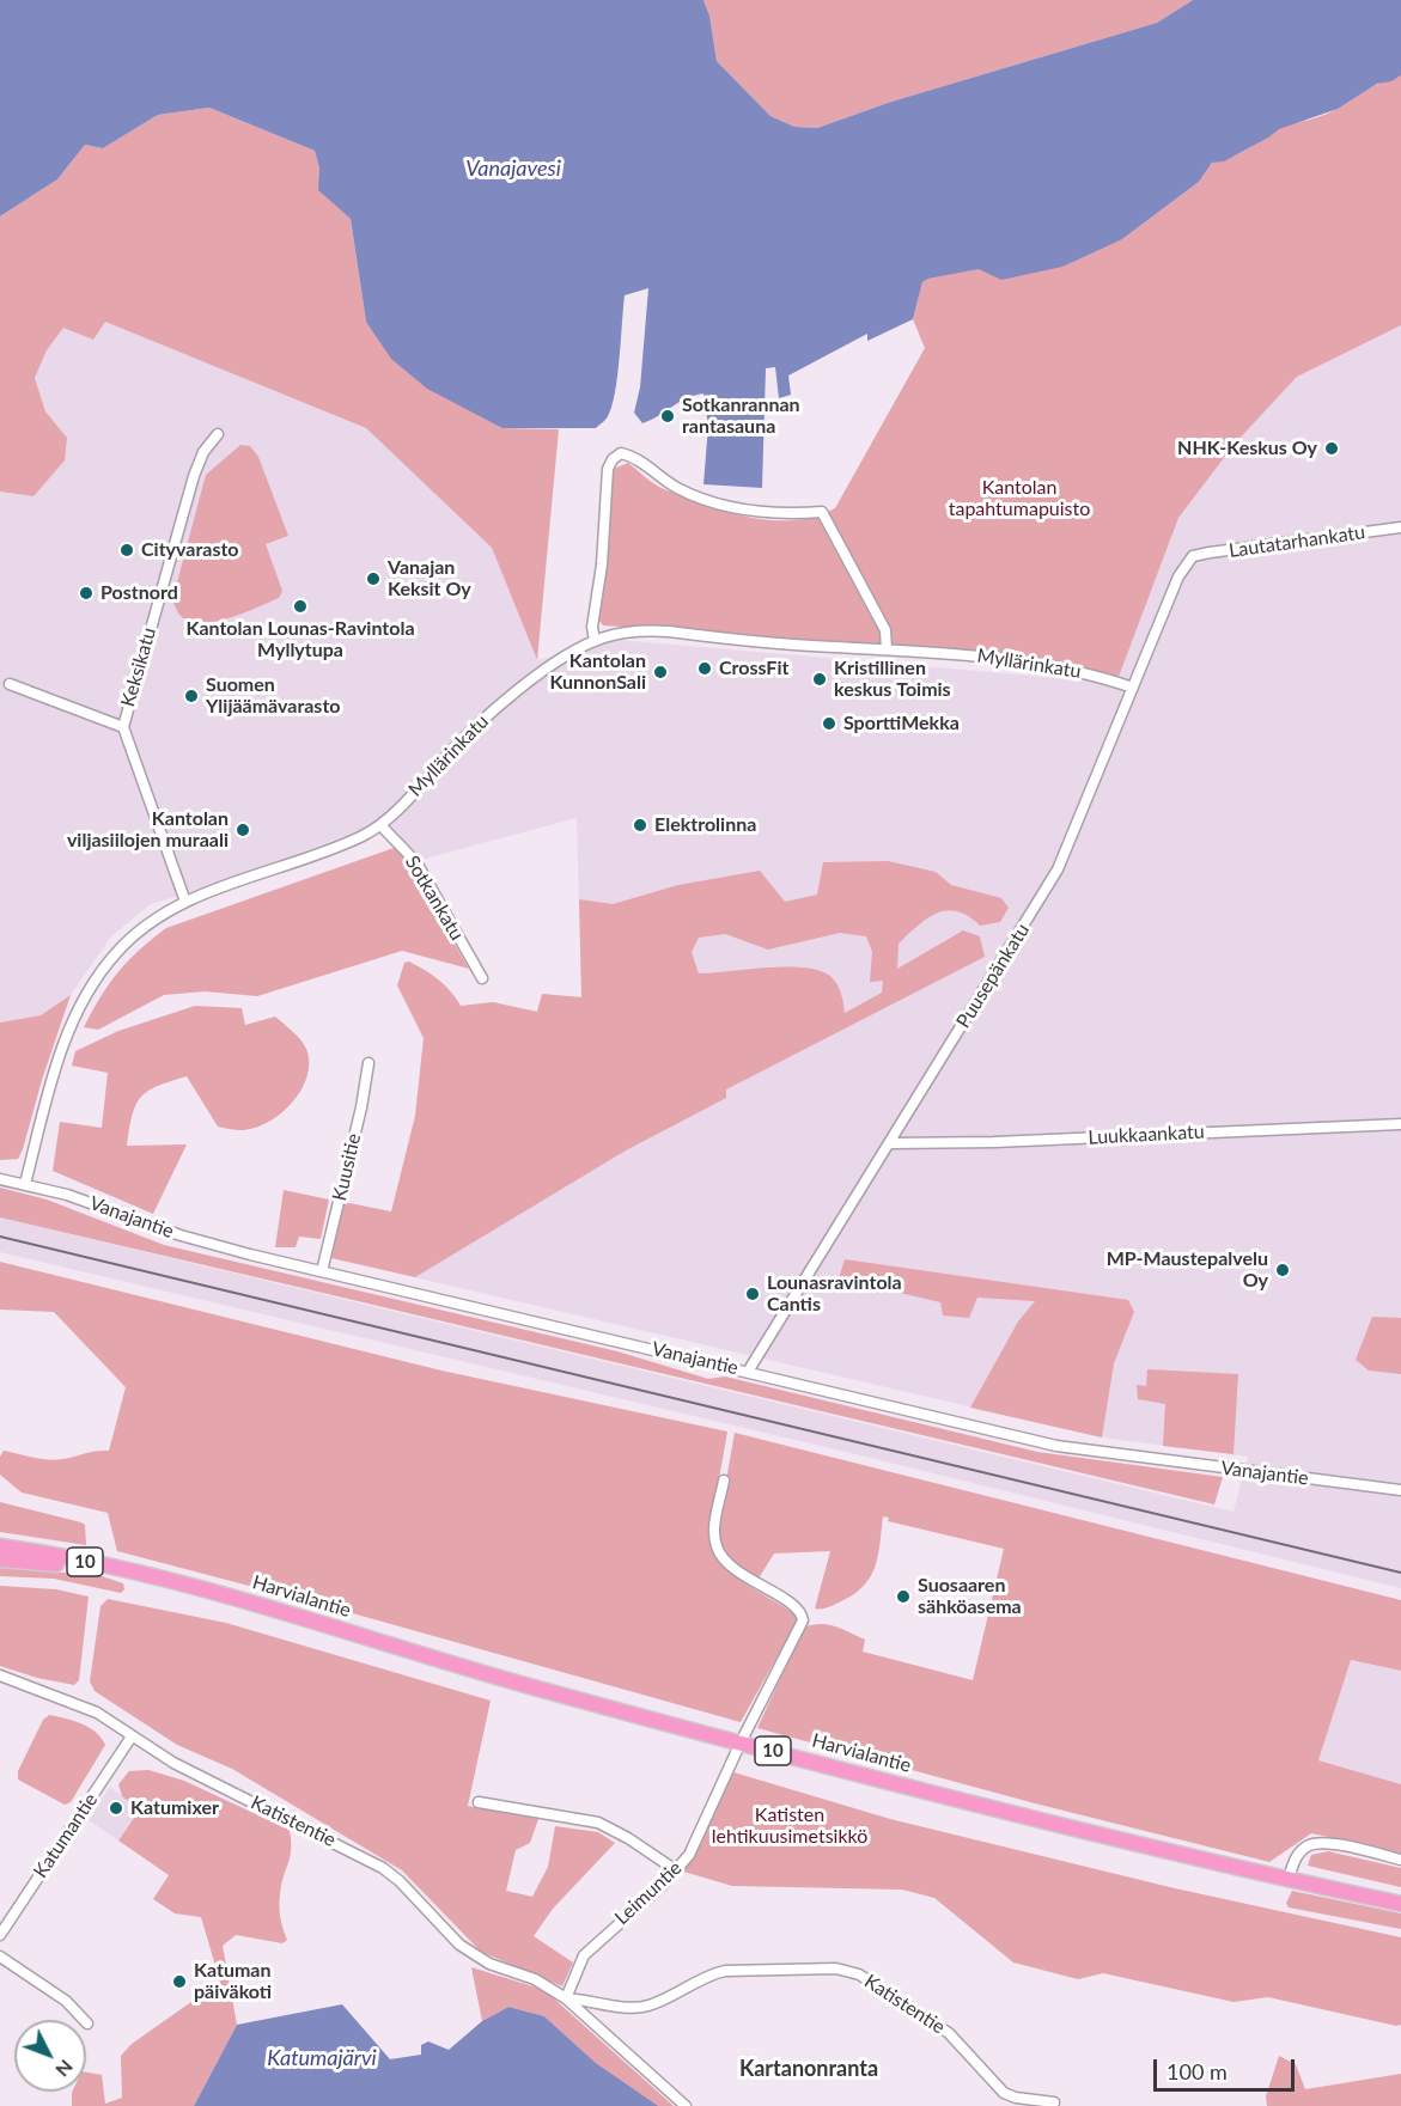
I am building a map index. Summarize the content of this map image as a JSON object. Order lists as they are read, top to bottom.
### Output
{
  "streets": {
    "highway": ["10", "Harvialantie"],
    "street": [
      "Lautatarhankatu",
      "Myllärinkatu",
      "Keksikatu",
      "Sotkankatu",
      "Puusepänkatu",
      "Luukkaankatu",
      "Kuusitie",
      "Vanajantie",
      "Katistentie",
      "Katumantie",
      "Leimuntie"
    ]
  },
  "crossings": [
    ["Lautatarhankatu", "Puusepänkatu"],
    ["Myllärinkatu", "Keksikatu"],
    ["Myllärinkatu", "Sotkankatu"],
    ["Myllärinkatu", "Puusepänkatu"],
    ["Myllärinkatu", "Vanajantie"],
    ["Puusepänkatu", "Luukkaankatu"],
    ["Puusepänkatu", "Vanajantie"],
    ["Kuusitie", "Vanajantie"],
    ["Harvialantie", "Leimuntie"],
    ["Katistentie", "Katumantie"],
    ["Katistentie", "Leimuntie"]
  ],
  "districts": ["Kartanonranta"],
  "water": ["Vanajavesi", "Katumajärvi"],
  "parks": ["Kantolan tapahtumapuisto", "Katisten lehtikuusimetsikkö"],
  "places": [
    "Sotkanrannan rantasauna",
    "NHK-Keskus Oy",
    "Cityvarasto",
    "Vanajan Keksit Oy",
    "Postnord",
    "Kantolan Lounas-Ravintola Myllytupa",
    "CrossFit",
    "Kantolan KunnonSali",
    "Kristillinen keskus Toimis",
    "Suomen Ylijäämävarasto",
    "SporttiMekka",
    "Elektrolinna",
    "Kantolan viljasiilojen muraali",
    "MP-Maustepalvelu Oy",
    "Lounasravintola Cantis",
    "Suosaaren sähköasema",
    "Katumixer",
    "Katuman päiväkoti"
  ],
  "scale_bar": "100 m",
  "north": "bottom right"
}
